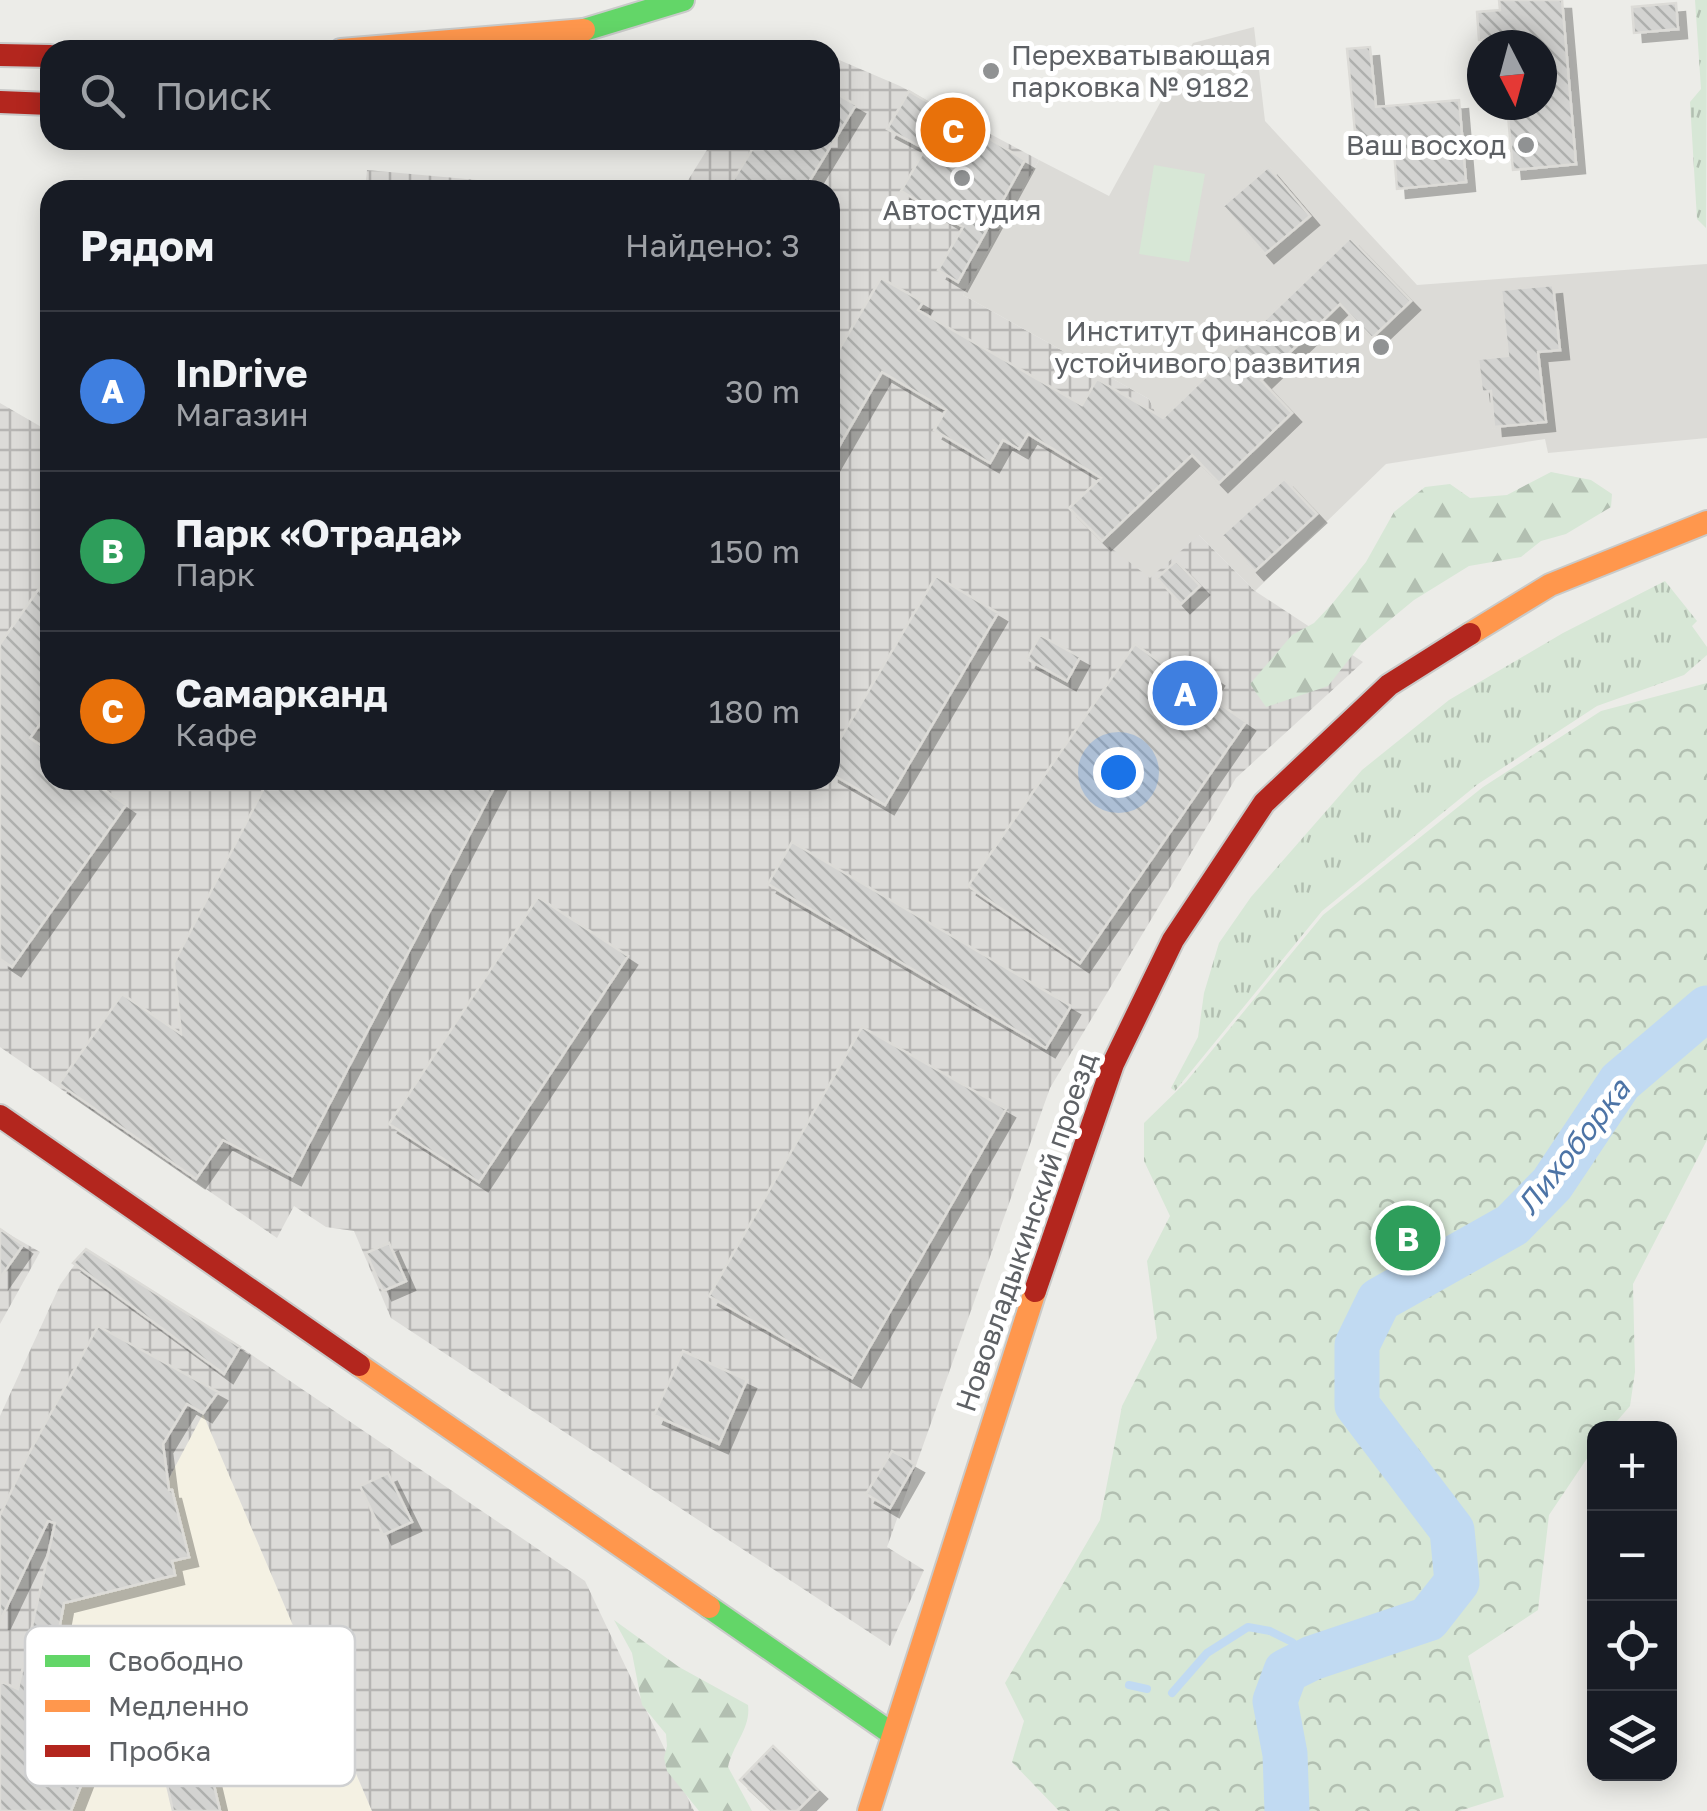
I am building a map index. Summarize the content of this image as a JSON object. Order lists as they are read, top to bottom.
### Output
{
  "streets": {
    "street": ["Нововладыкинский проезд"]
  },
  "water": ["Лихоборка"],
  "places": [
    "Перехватывающая парковка № 9182",
    "Ваш восход",
    "Автостудия",
    "Институт финансов и устойчивого развития"
  ],
  "legend": ["Свободно", "Медленно", "Пробка"],
  "north": "bottom",
  "page": {
    "search": "Поиск",
    "pins": ["C", "A", "B"],
    "heading": ["Рядом", "Найдено: 3"],
    "list": [
      {
        "mark": "A",
        "name": "InDrive",
        "note": "Магазин",
        "value": "30 m"
      },
      {
        "mark": "B",
        "name": "Парк «Отрада»",
        "note": "Парк",
        "value": "150 m"
      },
      {
        "mark": "C",
        "name": "Самарканд",
        "note": "Кафе",
        "value": "180 m"
      }
    ],
    "map_buttons": ["+", "−"]
  }
}
